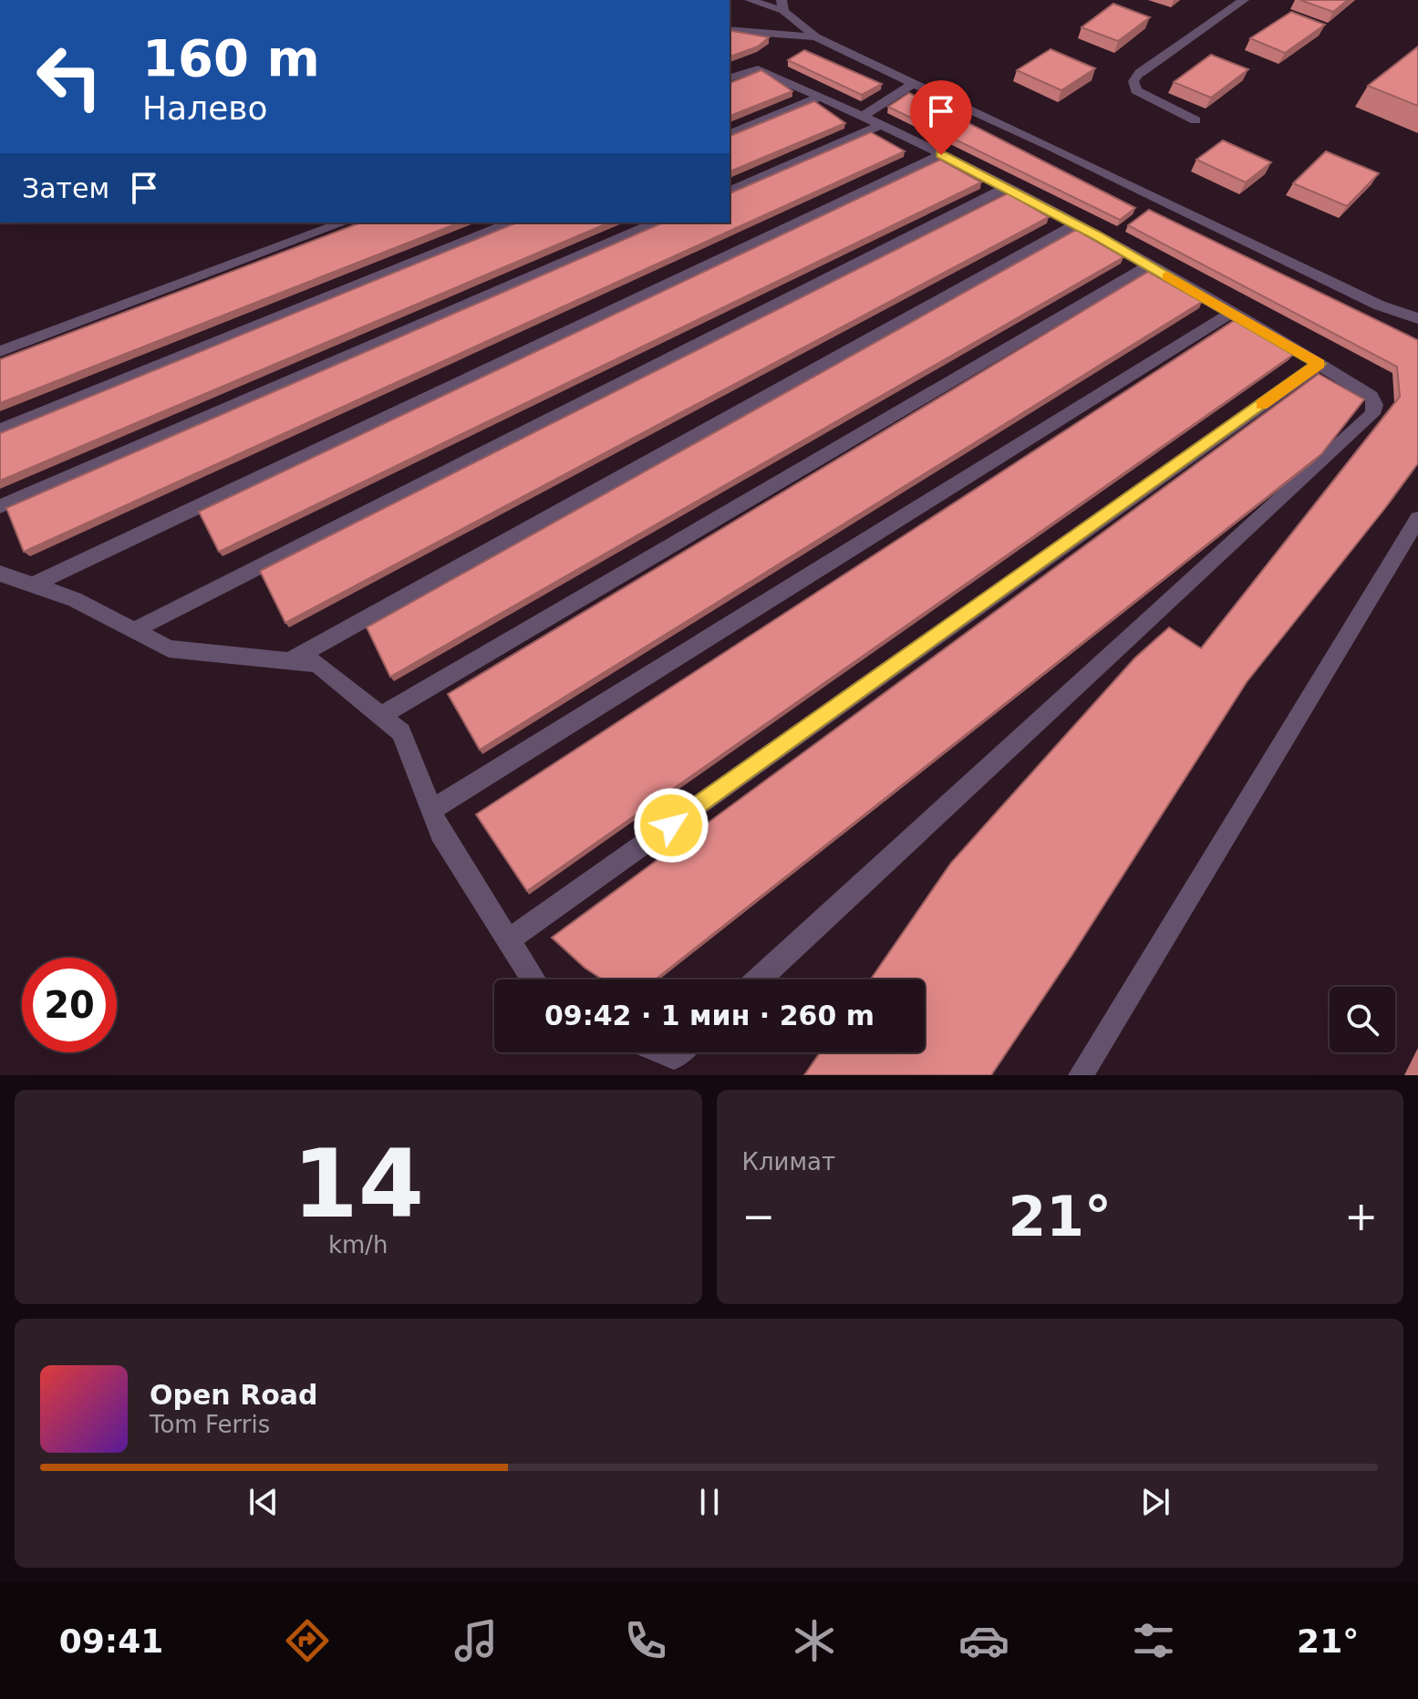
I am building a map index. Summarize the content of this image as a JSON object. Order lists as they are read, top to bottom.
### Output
{
  "page": {
    "turn": ["160 m", "Налево"],
    "then": "Затем",
    "limit": "20",
    "trip": "09:42 · 1 мин · 260 m",
    "tile": [
      ["14", "km/h"],
      "Климат"
    ],
    "heat": ["−", "21°", "+"],
    "song": ["Open Road", "Tom Ferris"],
    "tabs": ["09:41", "21°"]
  }
}
